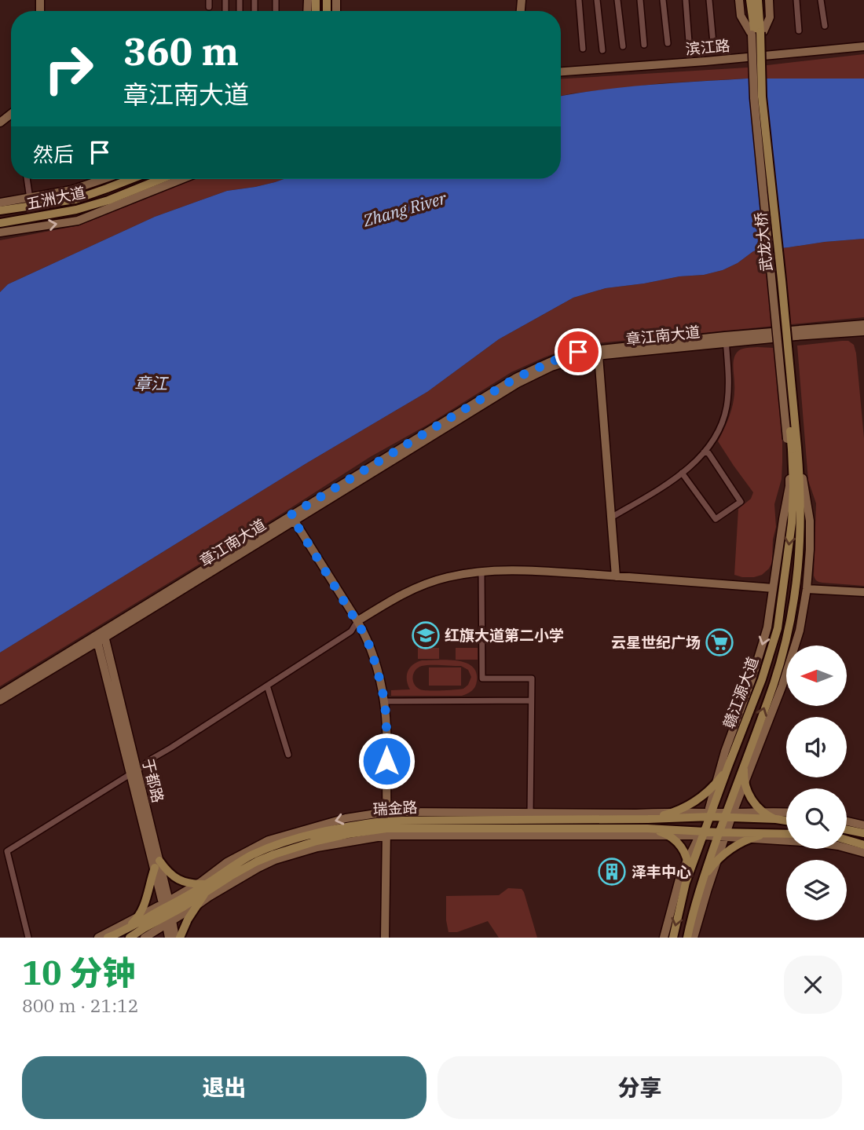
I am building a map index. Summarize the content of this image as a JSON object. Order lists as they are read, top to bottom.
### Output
{
  "streets": {
    "main road": [
      "五洲大道",
      "武龙大桥",
      "赣江源大道",
      "瑞金路"
    ],
    "street": ["滨江路", "章江南大道", "于都路"]
  },
  "crossings": [
    ["武龙大桥", "赣江源大道"],
    ["章江南大道", "于都路"],
    ["赣江源大道", "瑞金路"],
    ["于都路", "瑞金路"]
  ],
  "water": ["Zhang River", "章江"],
  "places": {
    "school or university": ["红旗大道第二小学"],
    "supermarket": ["云星世纪广场"],
    "building": ["泽丰中心"]
  },
  "north": "left",
  "page": {
    "turn": ["360 m", "章江南大道"],
    "then": "然后",
    "heading": ["10 分钟", "800 m · 21:12"],
    "buttons": ["退出", "分享"]
  }
}
